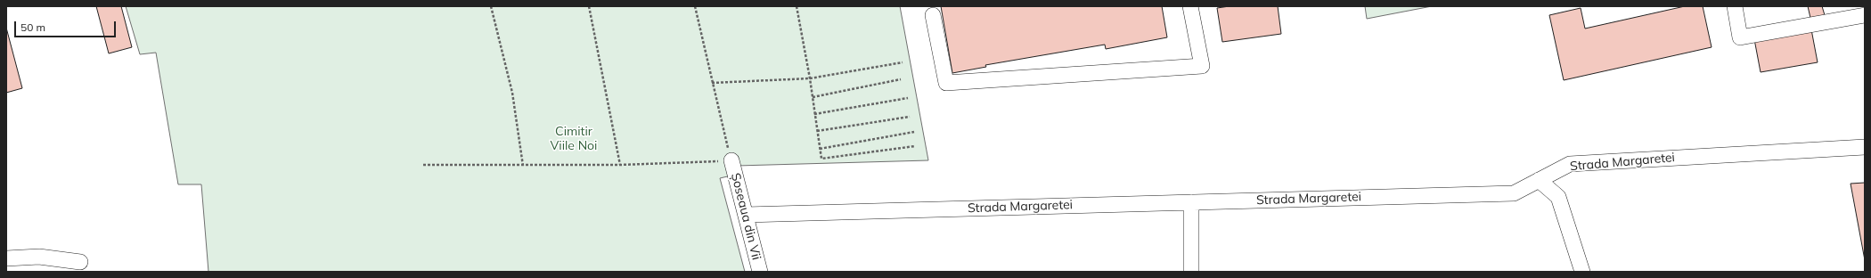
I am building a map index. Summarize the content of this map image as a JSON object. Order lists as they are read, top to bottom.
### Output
{
  "streets": {
    "street": ["Strada Margaretei", "Șoseaua din Vii"]
  },
  "crossings": [
    ["Strada Margaretei", "Șoseaua din Vii"]
  ],
  "parks": ["Cimitir Viile Noi"],
  "scale_bar": "50 m"
}
